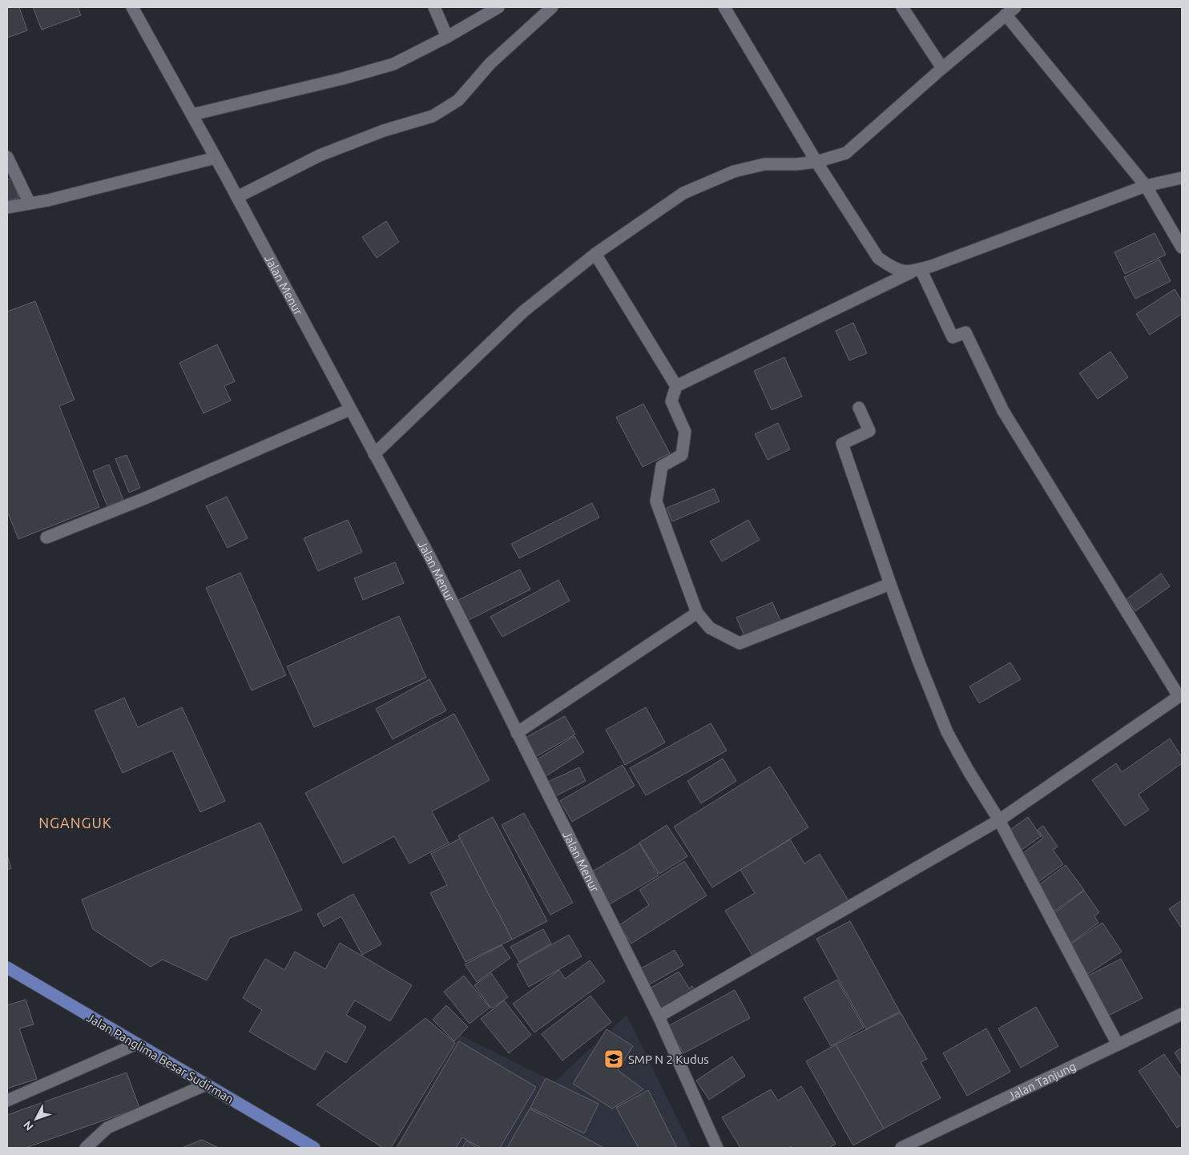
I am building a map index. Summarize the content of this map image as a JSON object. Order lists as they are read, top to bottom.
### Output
{
  "streets": {
    "main road": ["Jalan Panglima Besar Sudirman"],
    "street": ["Jalan Menur", "Jalan Tanjung"]
  },
  "districts": ["NGANGUK"],
  "places": {
    "school or university": ["SMP N 2 Kudus"]
  },
  "north": "bottom left"
}
